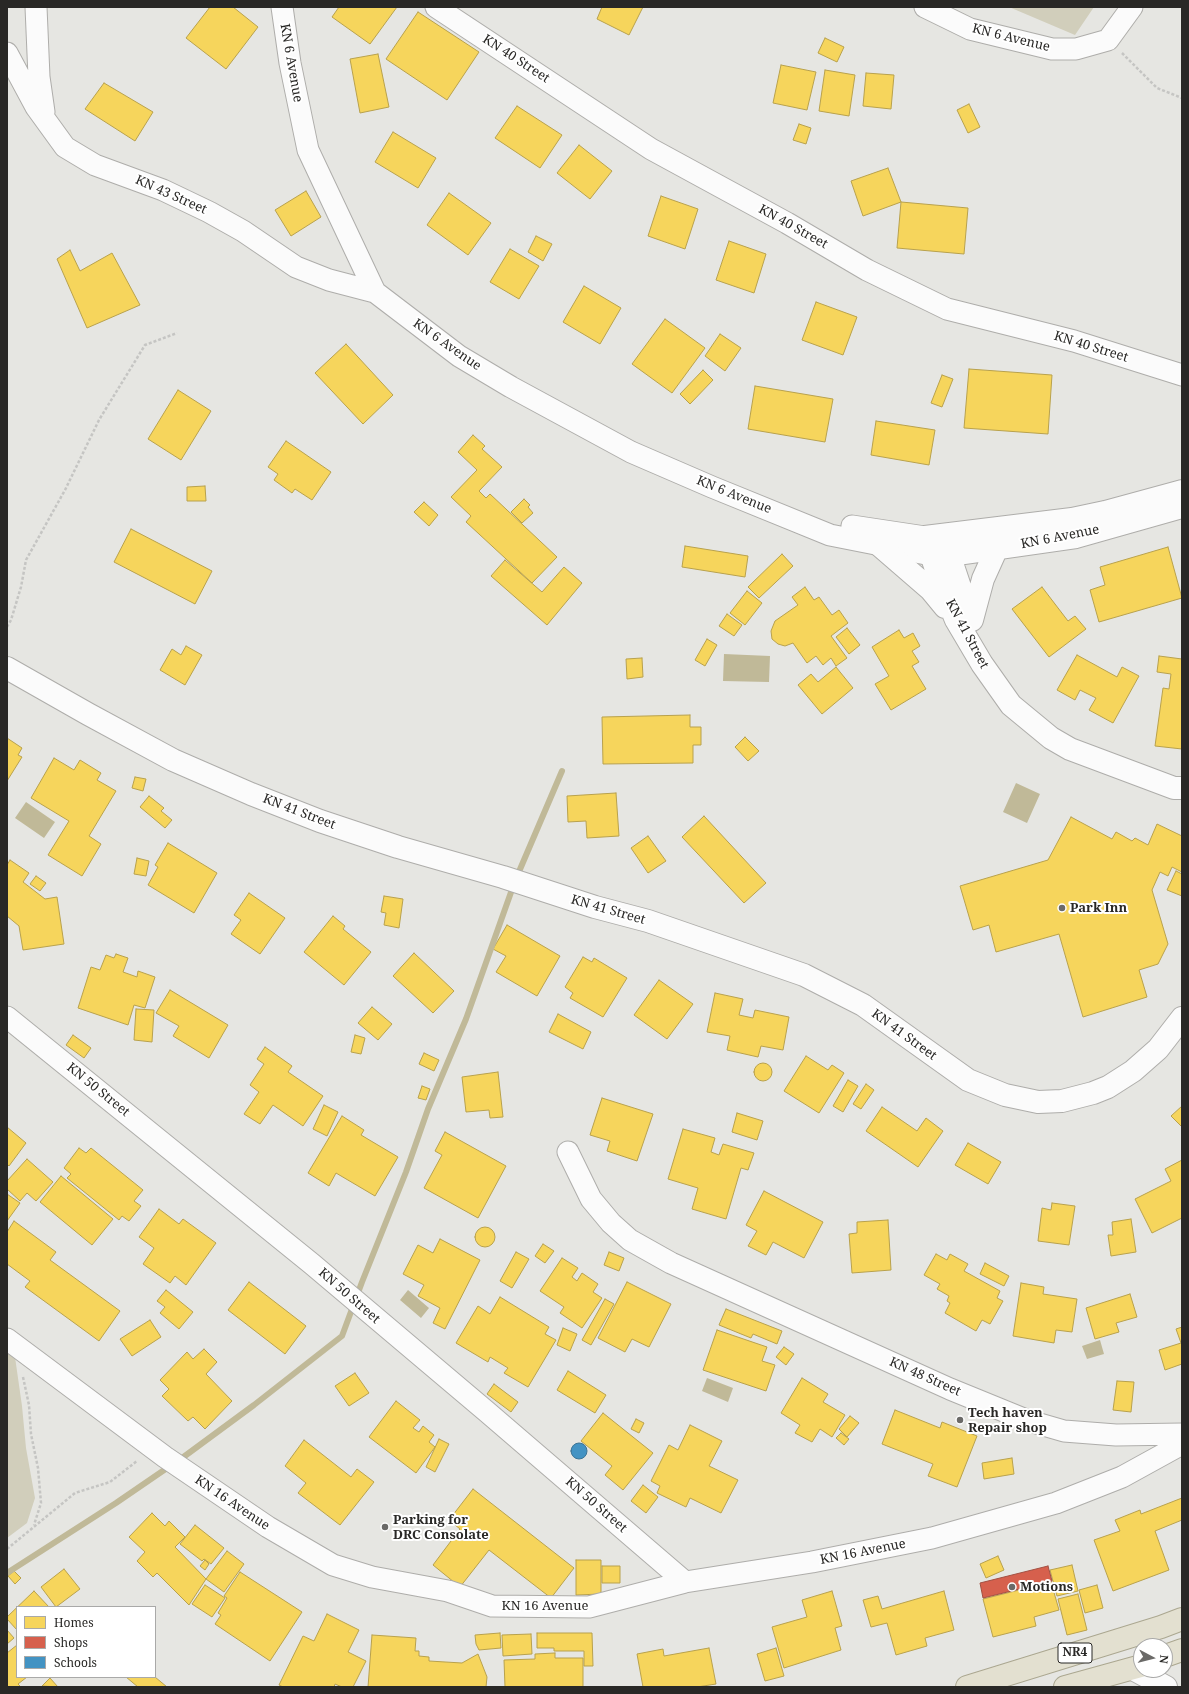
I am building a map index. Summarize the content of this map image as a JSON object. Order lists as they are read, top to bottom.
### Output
{
  "streets": {
    "highway": ["NR4"],
    "main road": ["KN 6 Avenue", "KN 41 Street"],
    "street": [
      "KN 40 Street",
      "KN 43 Street",
      "KN 50 Street",
      "KN 48 Street",
      "KN 16 Avenue"
    ]
  },
  "crossings": [
    ["KN 6 Avenue", "KN 43 Street"],
    ["KN 6 Avenue", "KN 41 Street"],
    ["KN 50 Street", "KN 16 Avenue"]
  ],
  "places": [
    "Park Inn",
    "Tech haven Repair shop",
    "Parking for DRC Consolate",
    "Motions"
  ],
  "legend": ["Homes", "Shops", "Schools"],
  "north": "right"
}
